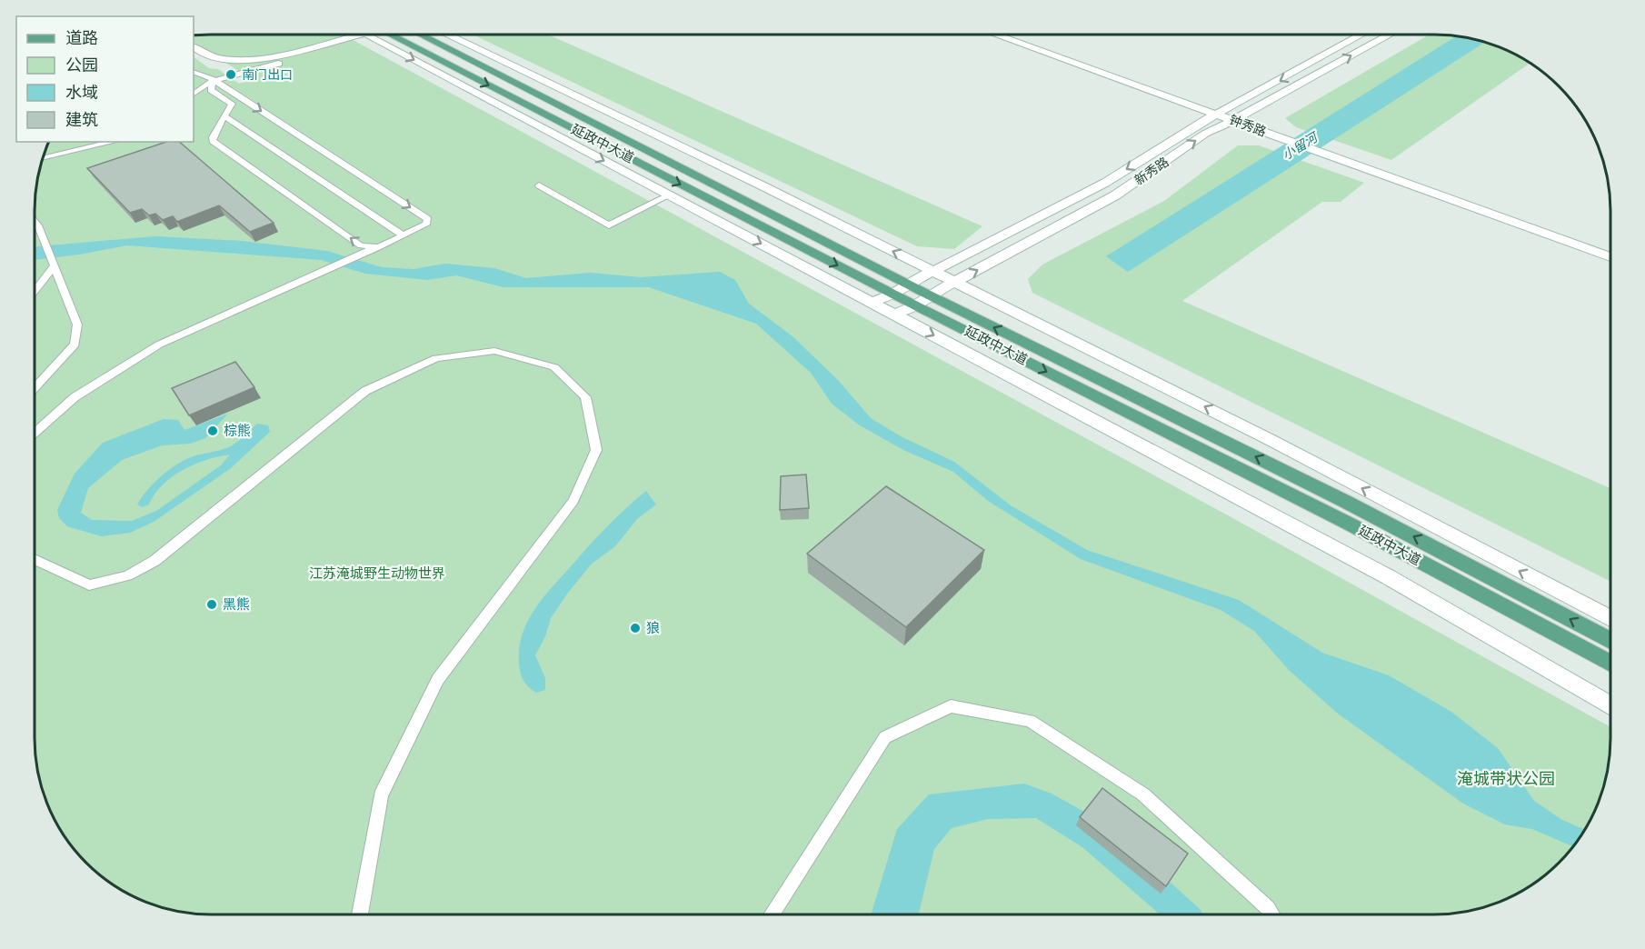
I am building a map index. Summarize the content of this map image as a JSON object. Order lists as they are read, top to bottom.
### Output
{
  "streets": {
    "main road": ["延政中大道"],
    "street": ["钟秀路", "新秀路"]
  },
  "crossings": [
    ["钟秀路", "新秀路"],
    ["延政中大道", "新秀路"]
  ],
  "water": ["小留河"],
  "parks": ["江苏淹城野生动物世界", "淹城带状公园"],
  "places": [
    "南门出口",
    "棕熊",
    "黑熊",
    "狼"
  ],
  "legend": [
    "道路",
    "公园",
    "水域",
    "建筑"
  ]
}
